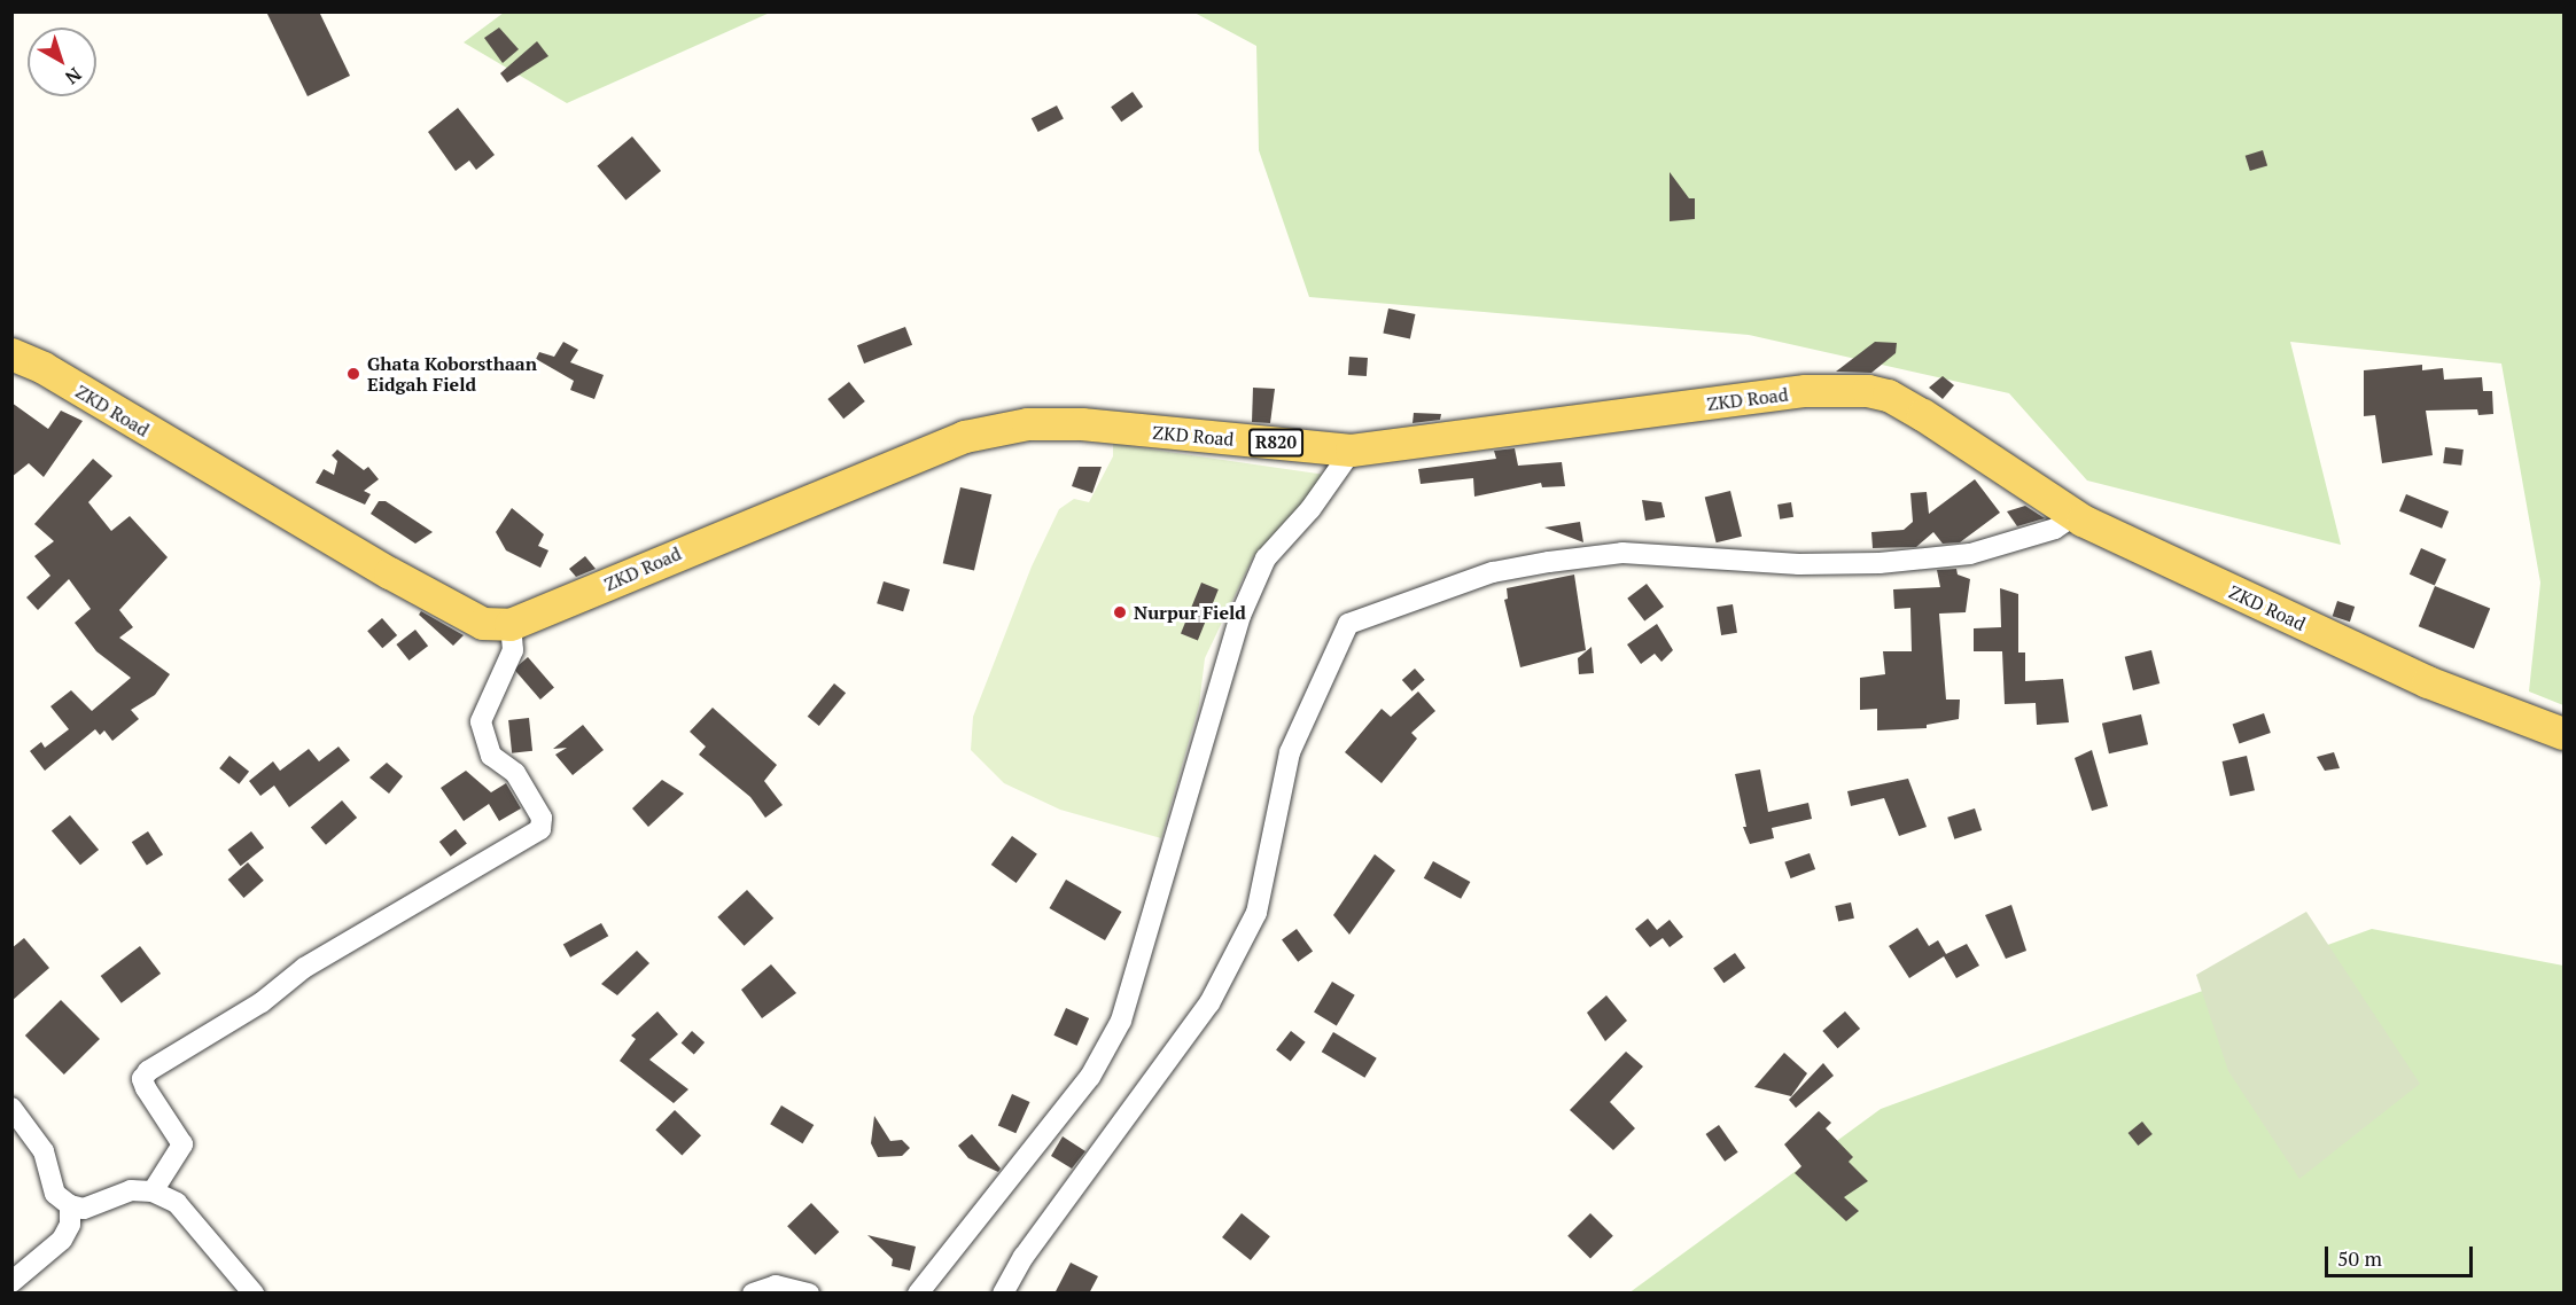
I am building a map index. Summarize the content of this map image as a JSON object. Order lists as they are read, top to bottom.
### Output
{
  "streets": {
    "main road": ["ZKD Road", "R820"]
  },
  "places": ["Ghata Koborsthaan Eidgah Field", "Nurpur Field"],
  "scale_bar": "50 m",
  "north": "bottom right"
}
